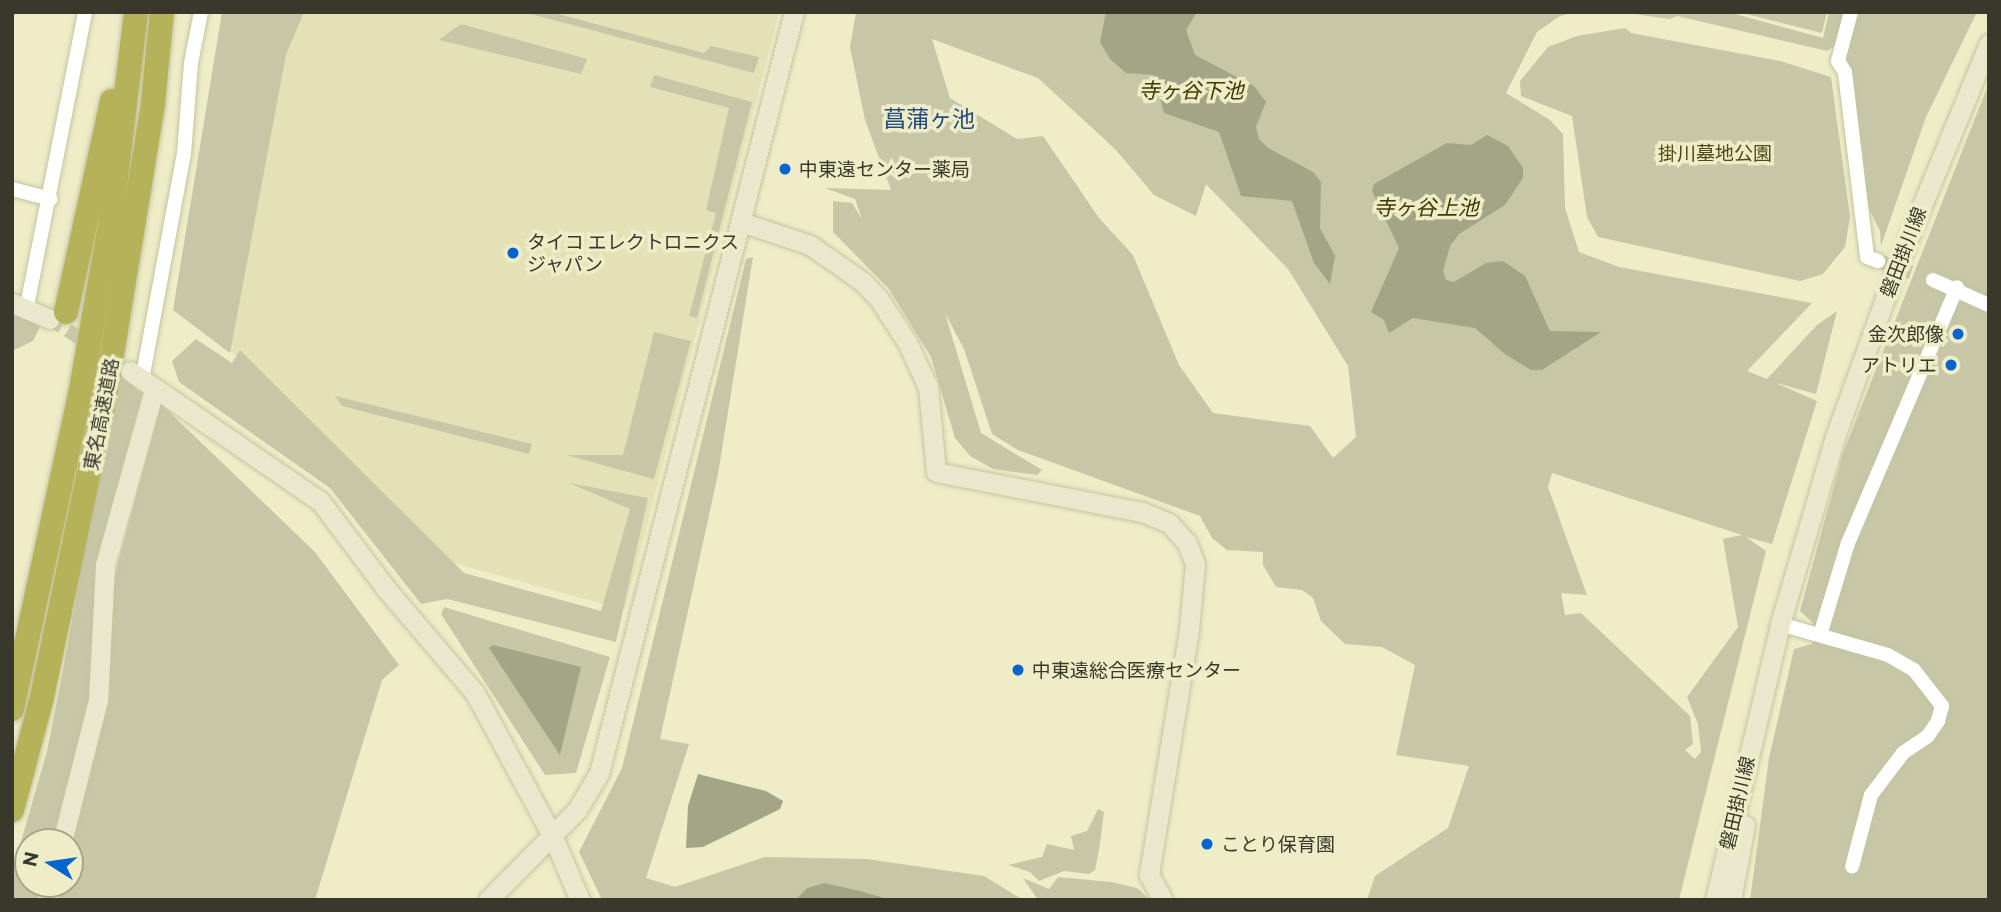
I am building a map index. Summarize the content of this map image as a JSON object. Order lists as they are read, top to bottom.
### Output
{
  "streets": {
    "highway": ["東名高速道路"],
    "street": ["磐田掛川線"]
  },
  "districts": ["菖蒲ヶ池"],
  "water": ["寺ヶ谷下池", "寺ヶ谷上池"],
  "parks": ["掛川墓地公園"],
  "places": [
    "中東遠センター薬局",
    "タイコ エレクトロニクス ジャパン",
    "金次郎像",
    "アトリエ",
    "中東遠総合医療センター",
    "ことり保育園"
  ],
  "north": "left"
}
